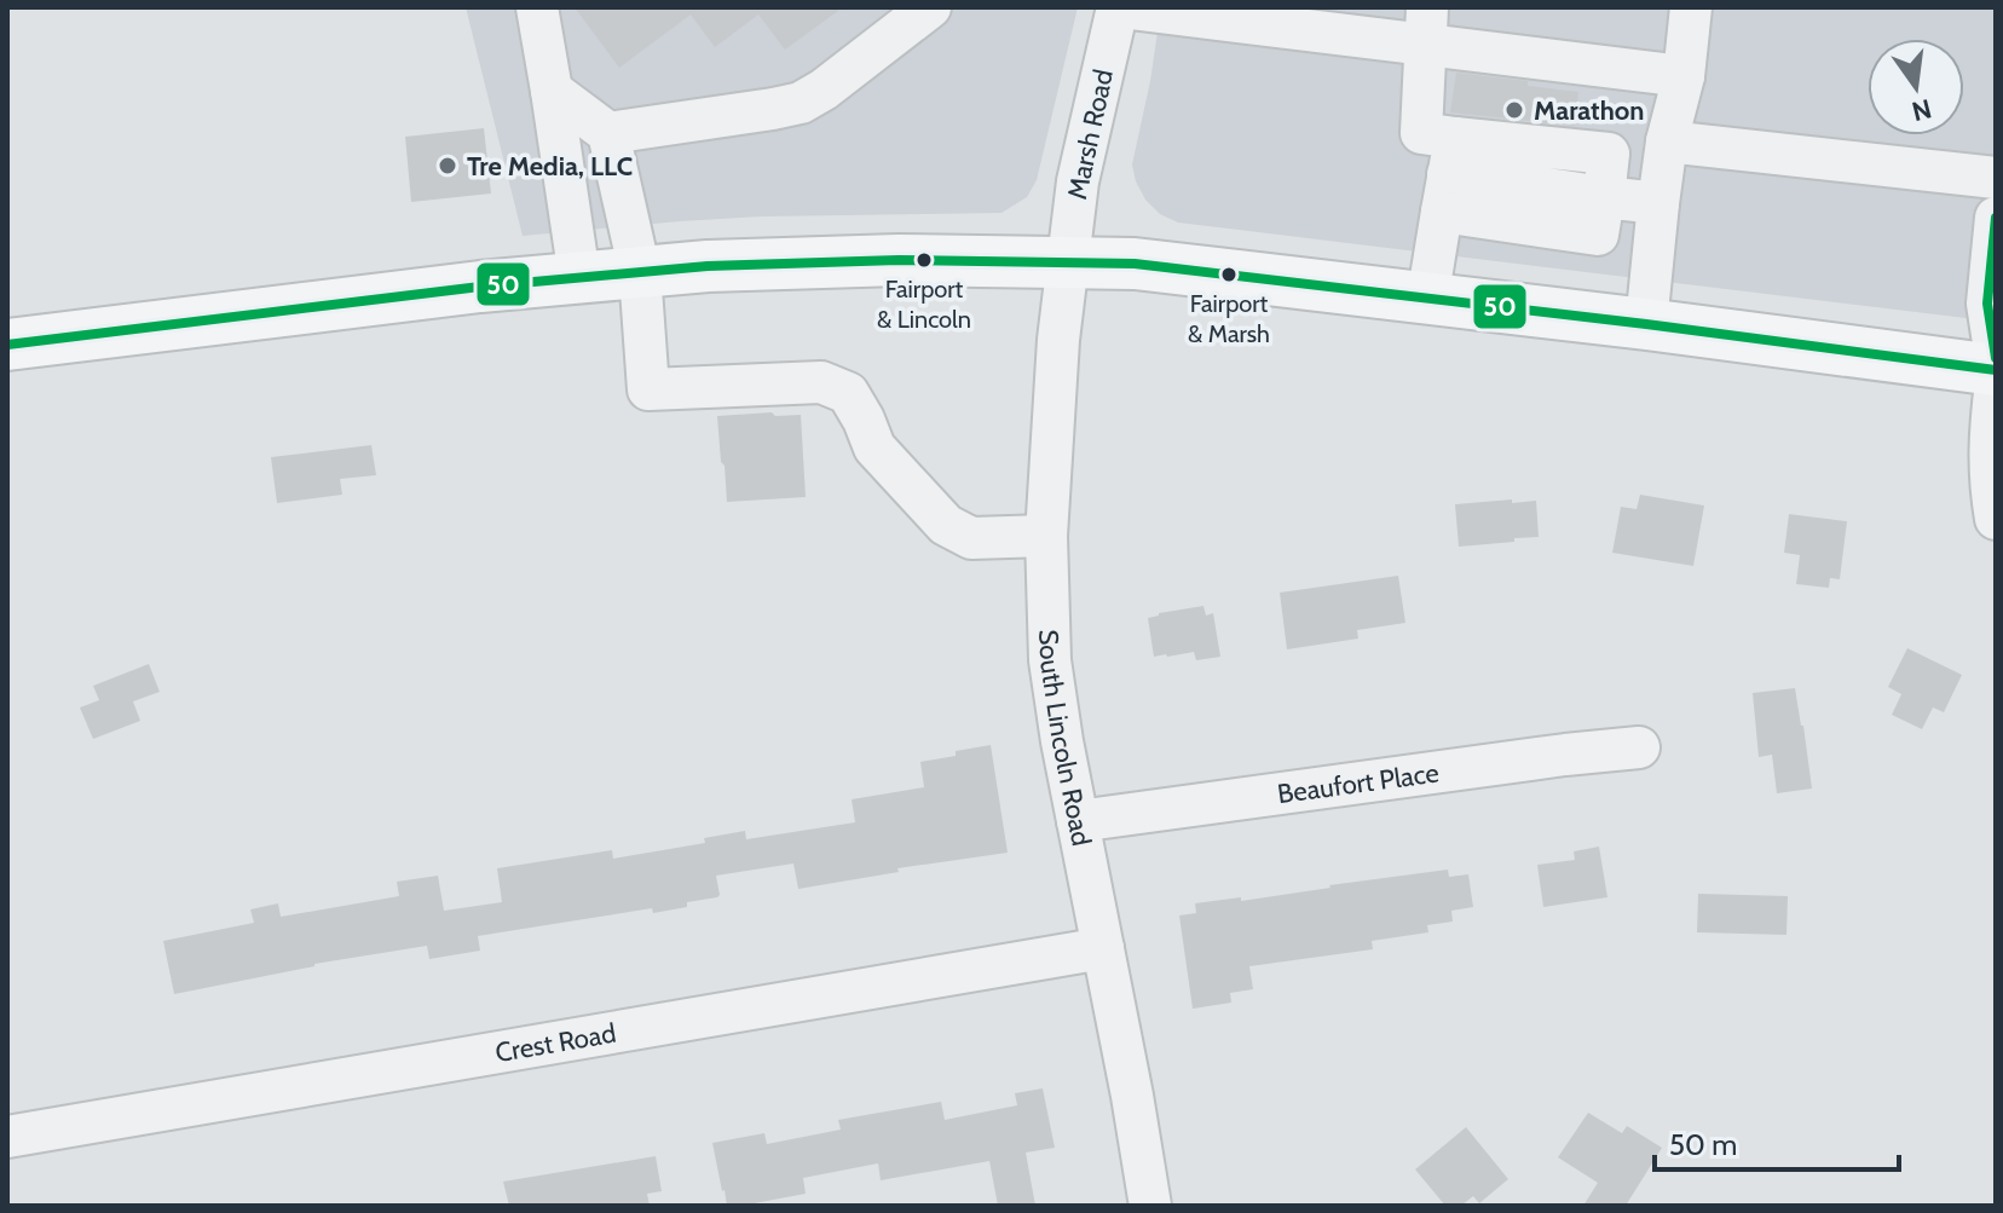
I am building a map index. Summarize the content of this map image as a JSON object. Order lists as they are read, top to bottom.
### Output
{
  "streets": {
    "street": [
      "Marsh Road",
      "South Lincoln Road",
      "Beaufort Place",
      "Crest Road"
    ]
  },
  "crossings": [
    ["Marsh Road", "South Lincoln Road"],
    ["South Lincoln Road", "Beaufort Place"],
    ["South Lincoln Road", "Crest Road"]
  ],
  "places": [
    "Marathon",
    "Tre Media, LLC",
    "Fairport & Lincoln",
    "Fairport & Marsh"
  ],
  "lines": ["transit line 50"],
  "scale_bar": "50 m",
  "north": "bottom"
}
